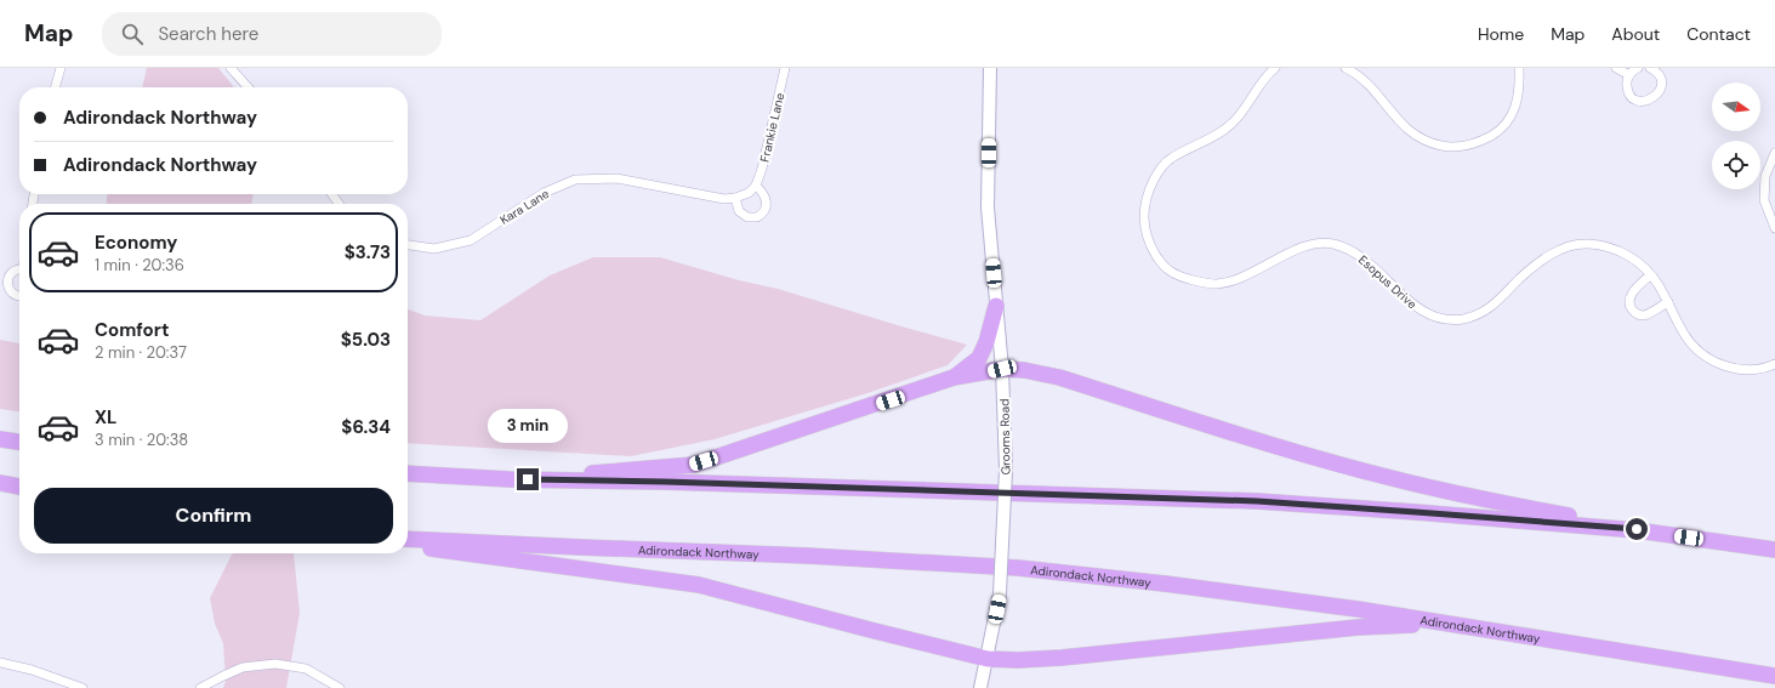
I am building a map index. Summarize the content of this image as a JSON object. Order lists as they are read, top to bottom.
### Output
{
  "streets": {
    "highway": ["Adirondack Northway"],
    "street": [
      "Frankie Lane",
      "Kara Lane",
      "Esopus Drive",
      "Grooms Road"
    ]
  },
  "north": "right",
  "page": {
    "header": "Map",
    "search": "Search here",
    "nav": [
      "Home",
      "Map",
      "About",
      "Contact"
    ],
    "banner": ["Adirondack Northway", "Adirondack Northway"],
    "list": [
      {
        "name": "Economy",
        "note": "1 min · 20:36",
        "value": "$3.73"
      },
      {
        "name": "Comfort",
        "note": "2 min · 20:37",
        "value": "$5.03"
      },
      {
        "name": "XL",
        "note": "3 min · 20:38",
        "value": "$6.34"
      }
    ],
    "bubble": "3 min",
    "buttons": "Confirm"
  }
}
